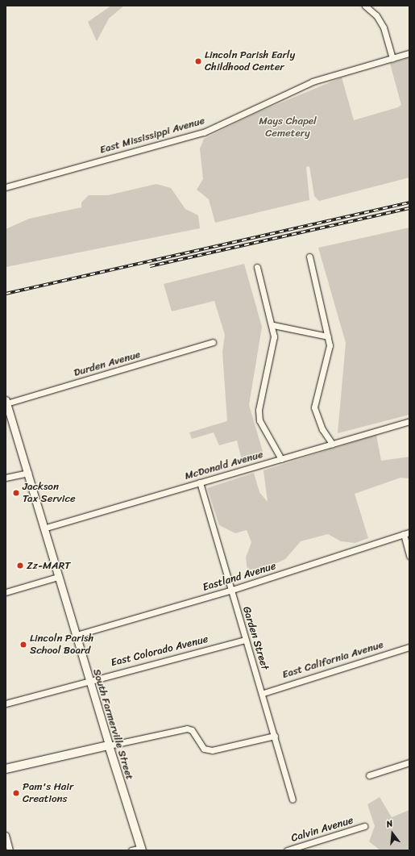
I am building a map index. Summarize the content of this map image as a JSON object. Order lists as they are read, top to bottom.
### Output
{
  "streets": {
    "main road": ["South Farmerville Street"],
    "street": [
      "East Mississippi Avenue",
      "Durden Avenue",
      "McDonald Avenue",
      "Eastland Avenue",
      "Garden Street",
      "East Colorado Avenue",
      "East California Avenue",
      "Calvin Avenue"
    ]
  },
  "crossings": [
    ["Durden Avenue", "South Farmerville Street"],
    ["McDonald Avenue", "Garden Street"],
    ["McDonald Avenue", "South Farmerville Street"],
    ["Eastland Avenue", "Garden Street"],
    ["Eastland Avenue", "South Farmerville Street"],
    ["Garden Street", "East Colorado Avenue"],
    ["Garden Street", "East California Avenue"],
    ["East Colorado Avenue", "South Farmerville Street"]
  ],
  "parks": ["Mays Chapel Cemetery"],
  "places": [
    "Lincoln Parish Early Childhood Center",
    "Jackson Tax Service",
    "Zz-MART",
    "Lincoln Parish School Board",
    "Pam's Hair Creations"
  ],
  "north": "top"
}
